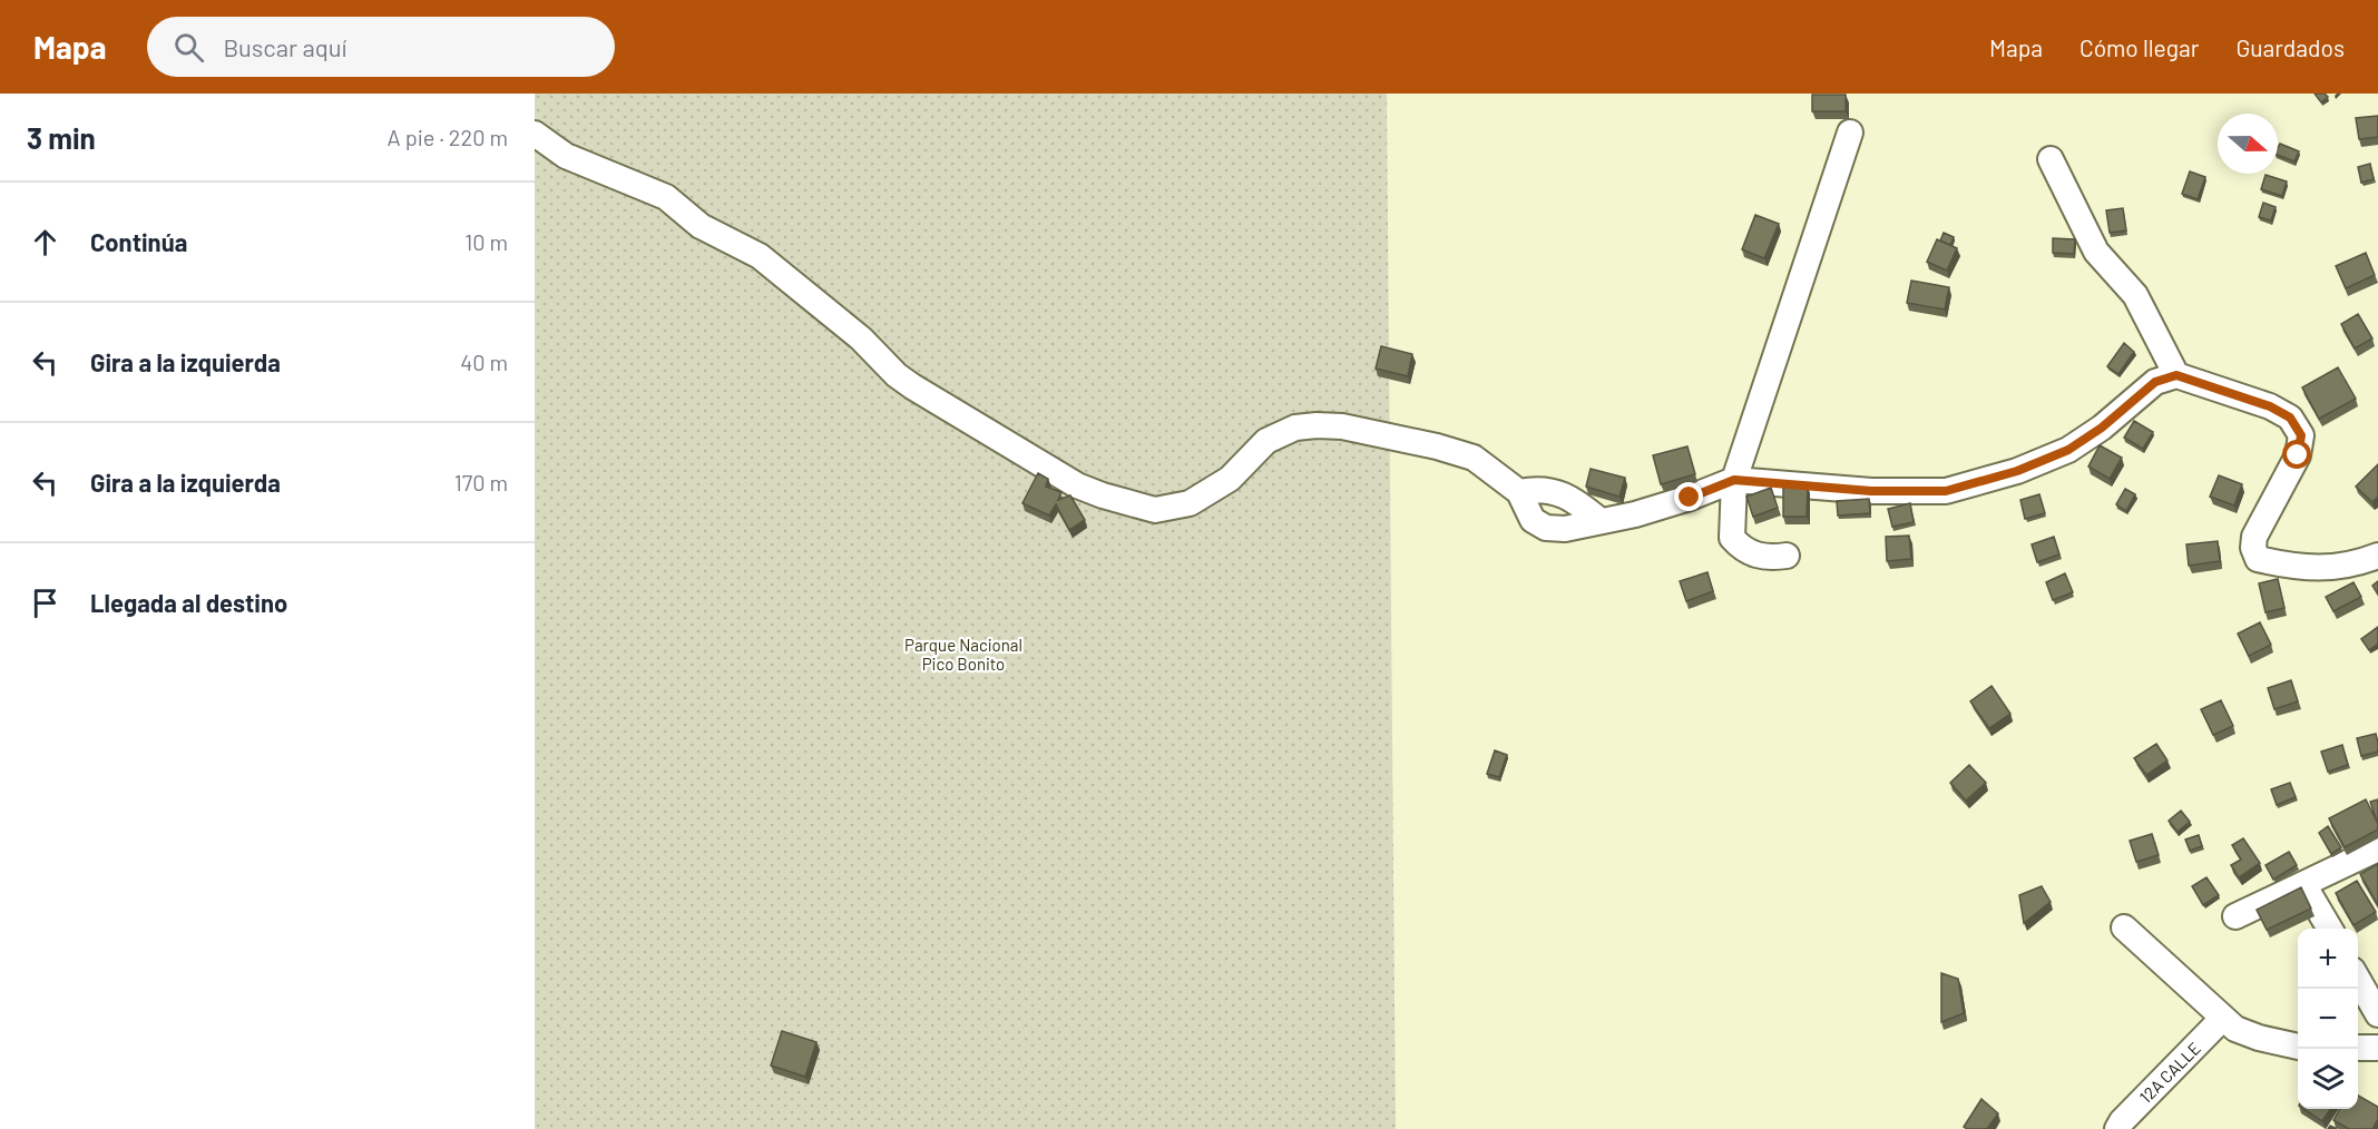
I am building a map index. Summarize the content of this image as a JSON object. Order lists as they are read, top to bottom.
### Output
{
  "streets": {
    "street": ["12A CALLE"]
  },
  "parks": ["Parque Nacional Pico Bonito"],
  "north": "right",
  "page": {
    "header": "Mapa",
    "search": "Buscar aquí",
    "nav": ["Mapa", "Cómo llegar", "Guardados"],
    "heading": ["3 min", "A pie · 220 m"],
    "list": [
      ["Continúa", "10 m"],
      ["Gira a la izquierda", "40 m"],
      ["Gira a la izquierda", "170 m"],
      "Llegada al destino"
    ],
    "map_buttons": ["+", "−"]
  }
}
